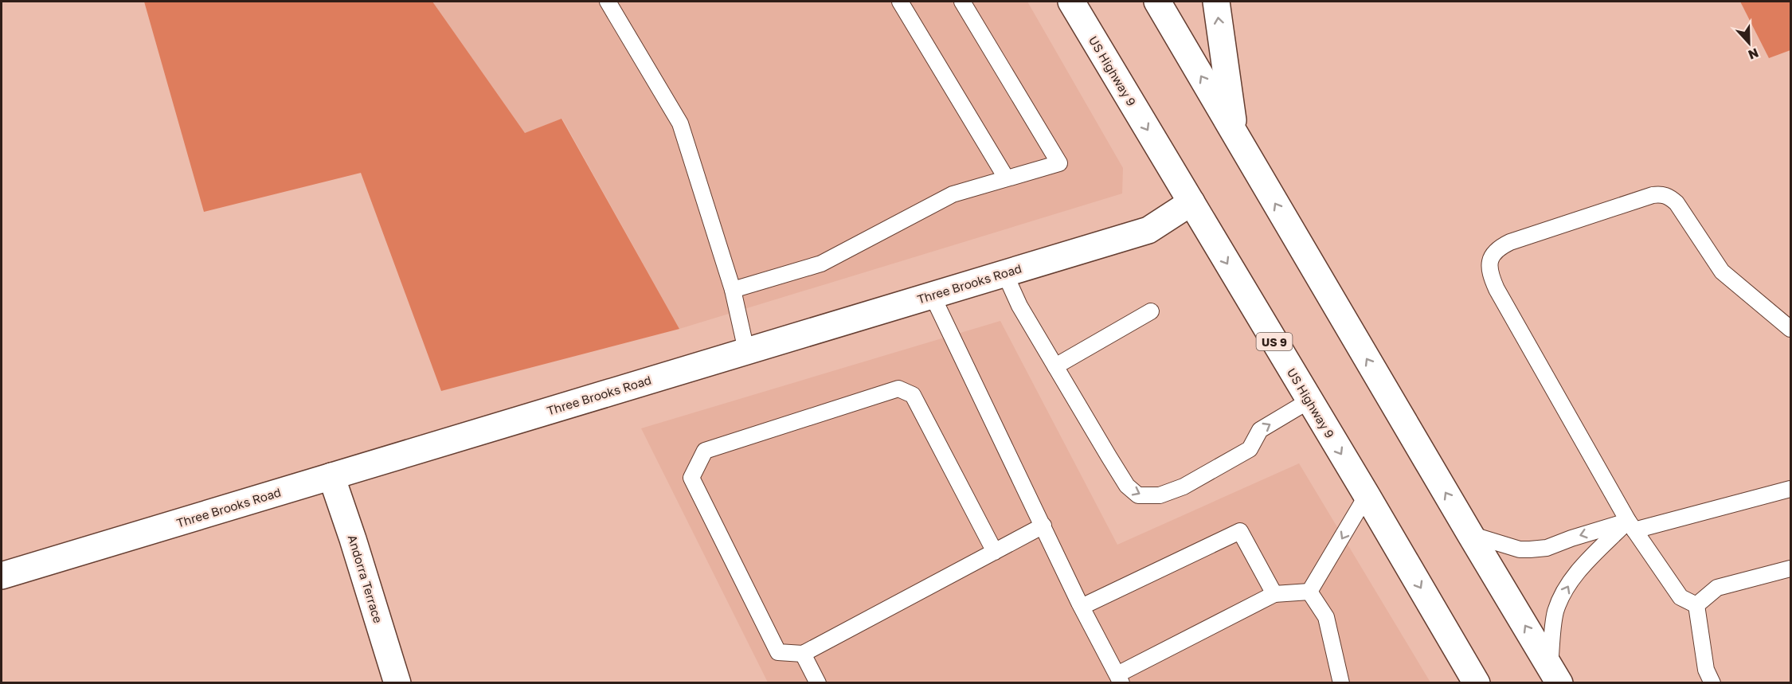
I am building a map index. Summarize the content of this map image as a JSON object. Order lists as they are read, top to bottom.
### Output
{
  "streets": {
    "main road": [
      "US Highway 9",
      "Three Brooks Road",
      "US 9",
      "Andorra Terrace"
    ]
  },
  "crossings": [
    ["US Highway 9", "Three Brooks Road"],
    ["Three Brooks Road", "Andorra Terrace"]
  ],
  "north": "bottom"
}
